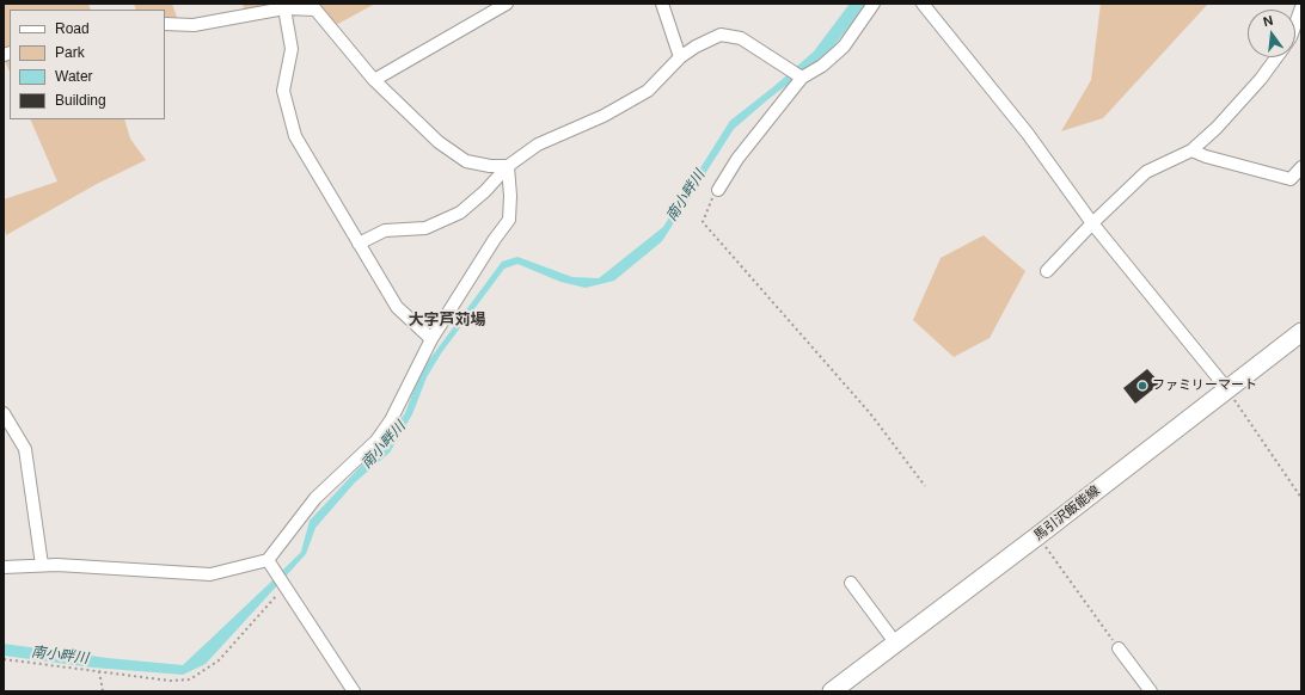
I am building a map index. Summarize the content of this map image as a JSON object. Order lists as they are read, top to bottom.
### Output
{
  "streets": {
    "main road": ["馬引沢飯能線"]
  },
  "districts": ["大字芦苅場"],
  "water": ["南小畔川"],
  "places": ["ファミリーマート"],
  "legend": [
    "Road",
    "Park",
    "Water",
    "Building"
  ],
  "north": "top"
}
